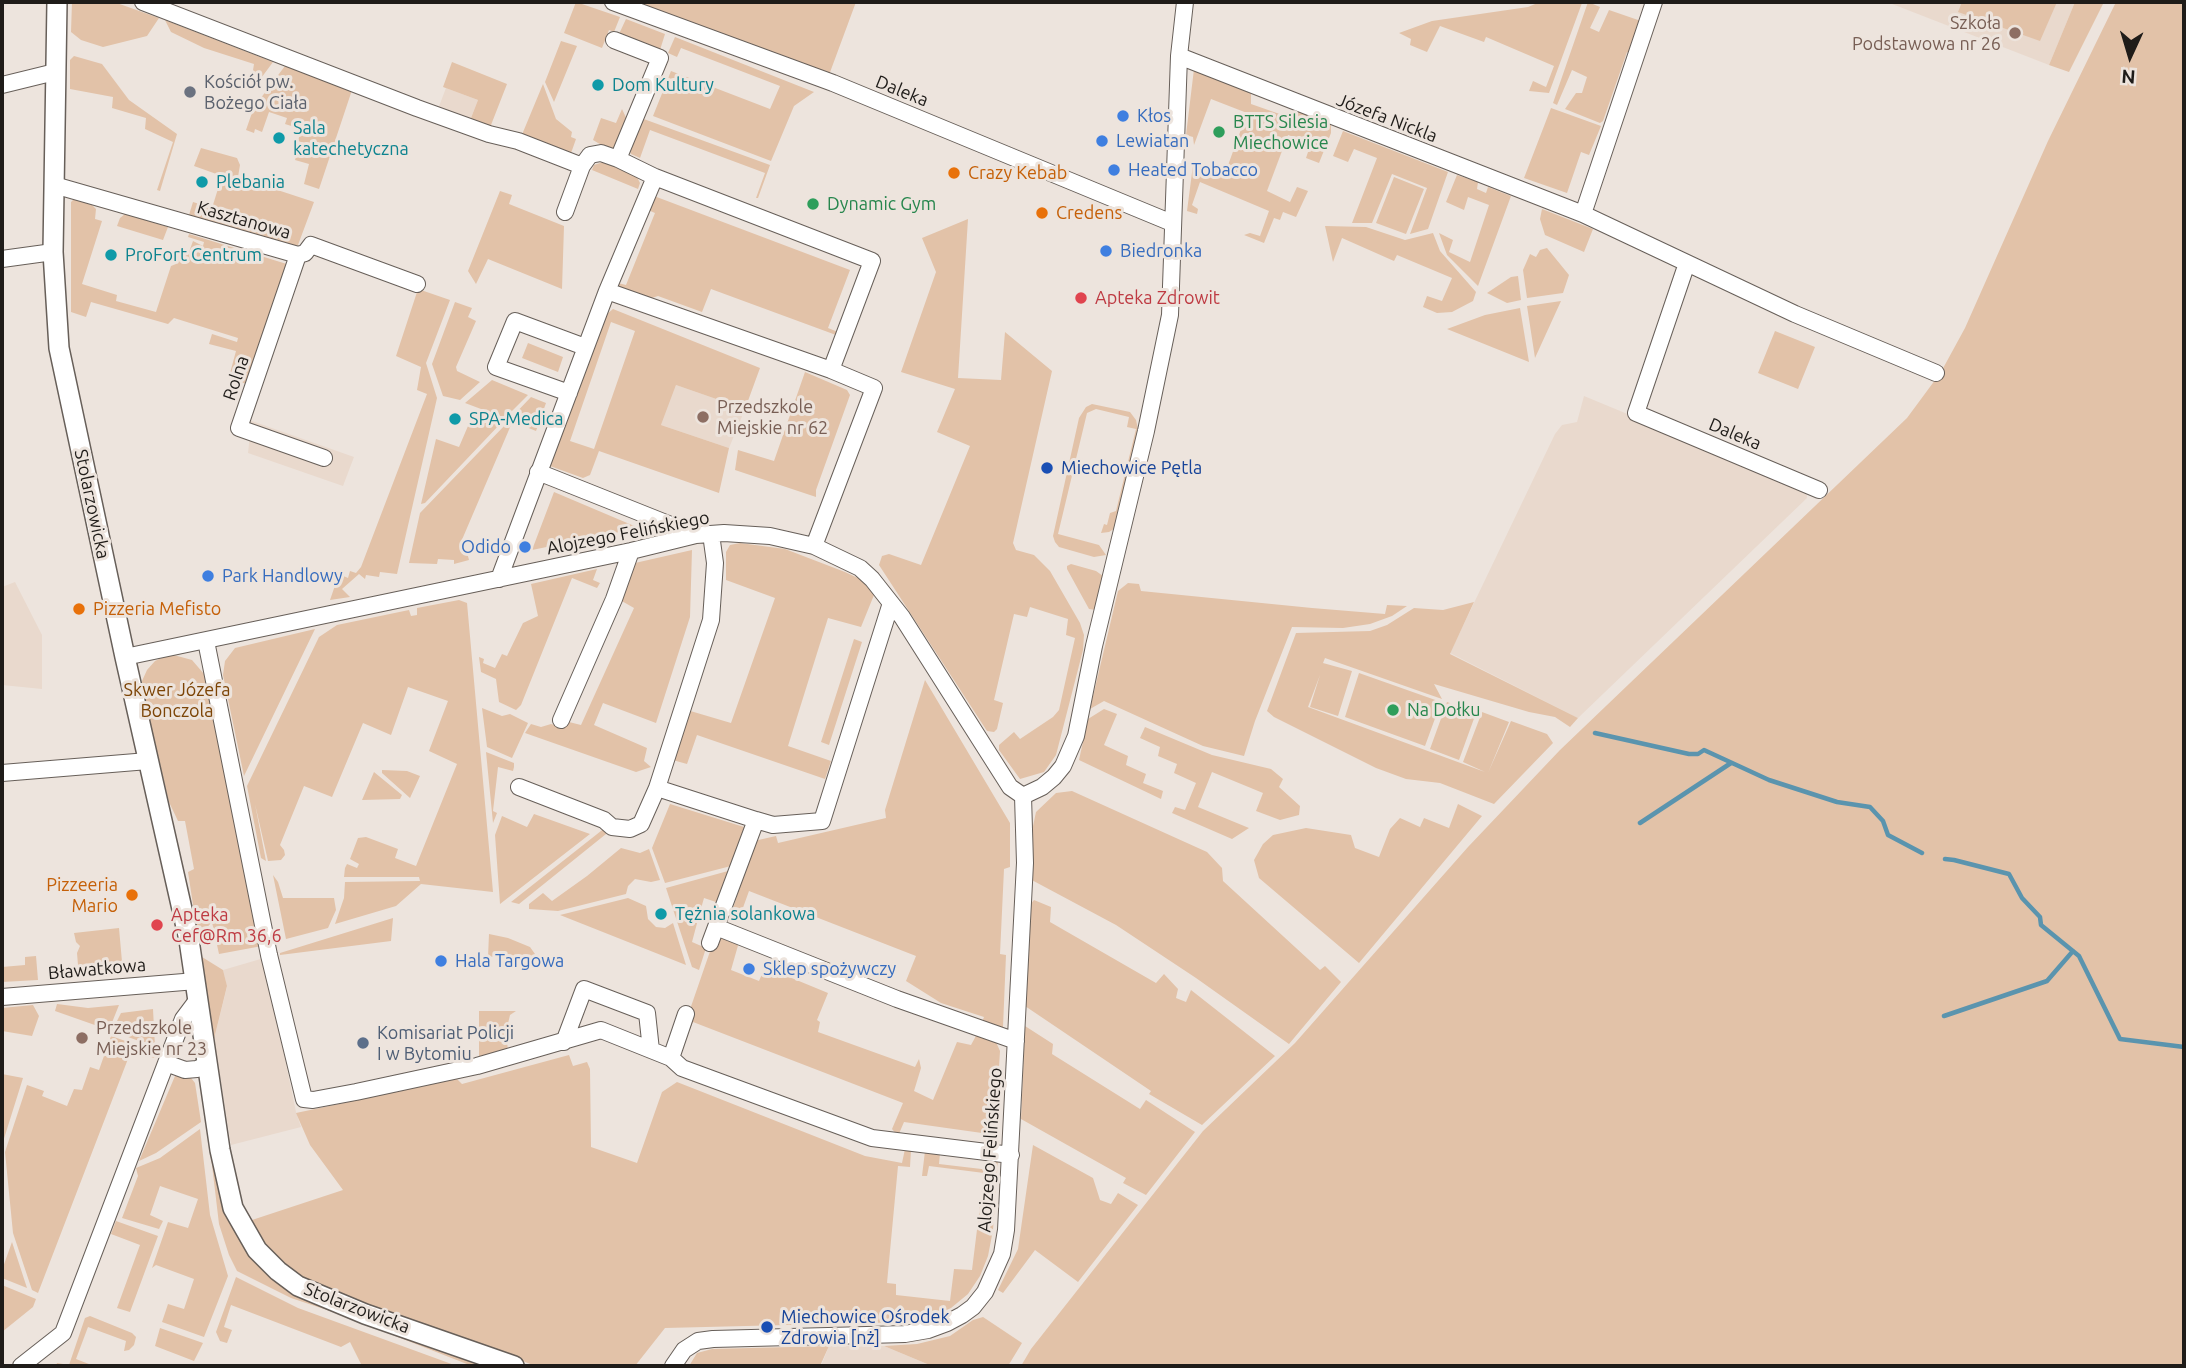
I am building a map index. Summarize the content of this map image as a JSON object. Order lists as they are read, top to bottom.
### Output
{
  "streets": {
    "street": [
      "Daleka",
      "Józefa Nickla",
      "Kasztanowa",
      "Rolna",
      "Stolarzowicka",
      "Alojzego Felińskiego",
      "Bławatkowa"
    ]
  },
  "crossings": [
    ["Daleka", "Józefa Nickla"],
    ["Kasztanowa", "Rolna"],
    ["Kasztanowa", "Stolarzowicka"],
    ["Stolarzowicka", "Alojzego Felińskiego"],
    ["Stolarzowicka", "Bławatkowa"]
  ],
  "parks": ["Skwer Józefa Bonczola"],
  "places": [
    "Szkoła Podstawowa nr 26",
    "Dom Kultury",
    "Kościół pw. Bożego Ciała",
    "Kłos",
    "BTTS Silesia Miechowice",
    "Sala katechetyczna",
    "Lewiatan",
    "Heated Tobacco",
    "Crazy Kebab",
    "Plebania",
    "Dynamic Gym",
    "Credens",
    "Biedronka",
    "ProFort Centrum",
    "Apteka Zdrowit",
    "Przedszkole Miejskie nr 62",
    "SPA-Medica",
    "Miechowice Pętla",
    "Odido",
    "Park Handlowy",
    "Pizzeria Mefisto",
    "Na Dołku",
    "Pizzeeria Mario",
    "Tężnia solankowa",
    "Apteka Cef@Rm 36,6",
    "Hala Targowa",
    "Sklep spożywczy",
    "Przedszkole Miejskie nr 23",
    "Komisariat Policji I w Bytomiu",
    "Miechowice Ośrodek Zdrowia [nż]"
  ],
  "north": "bottom"
}
